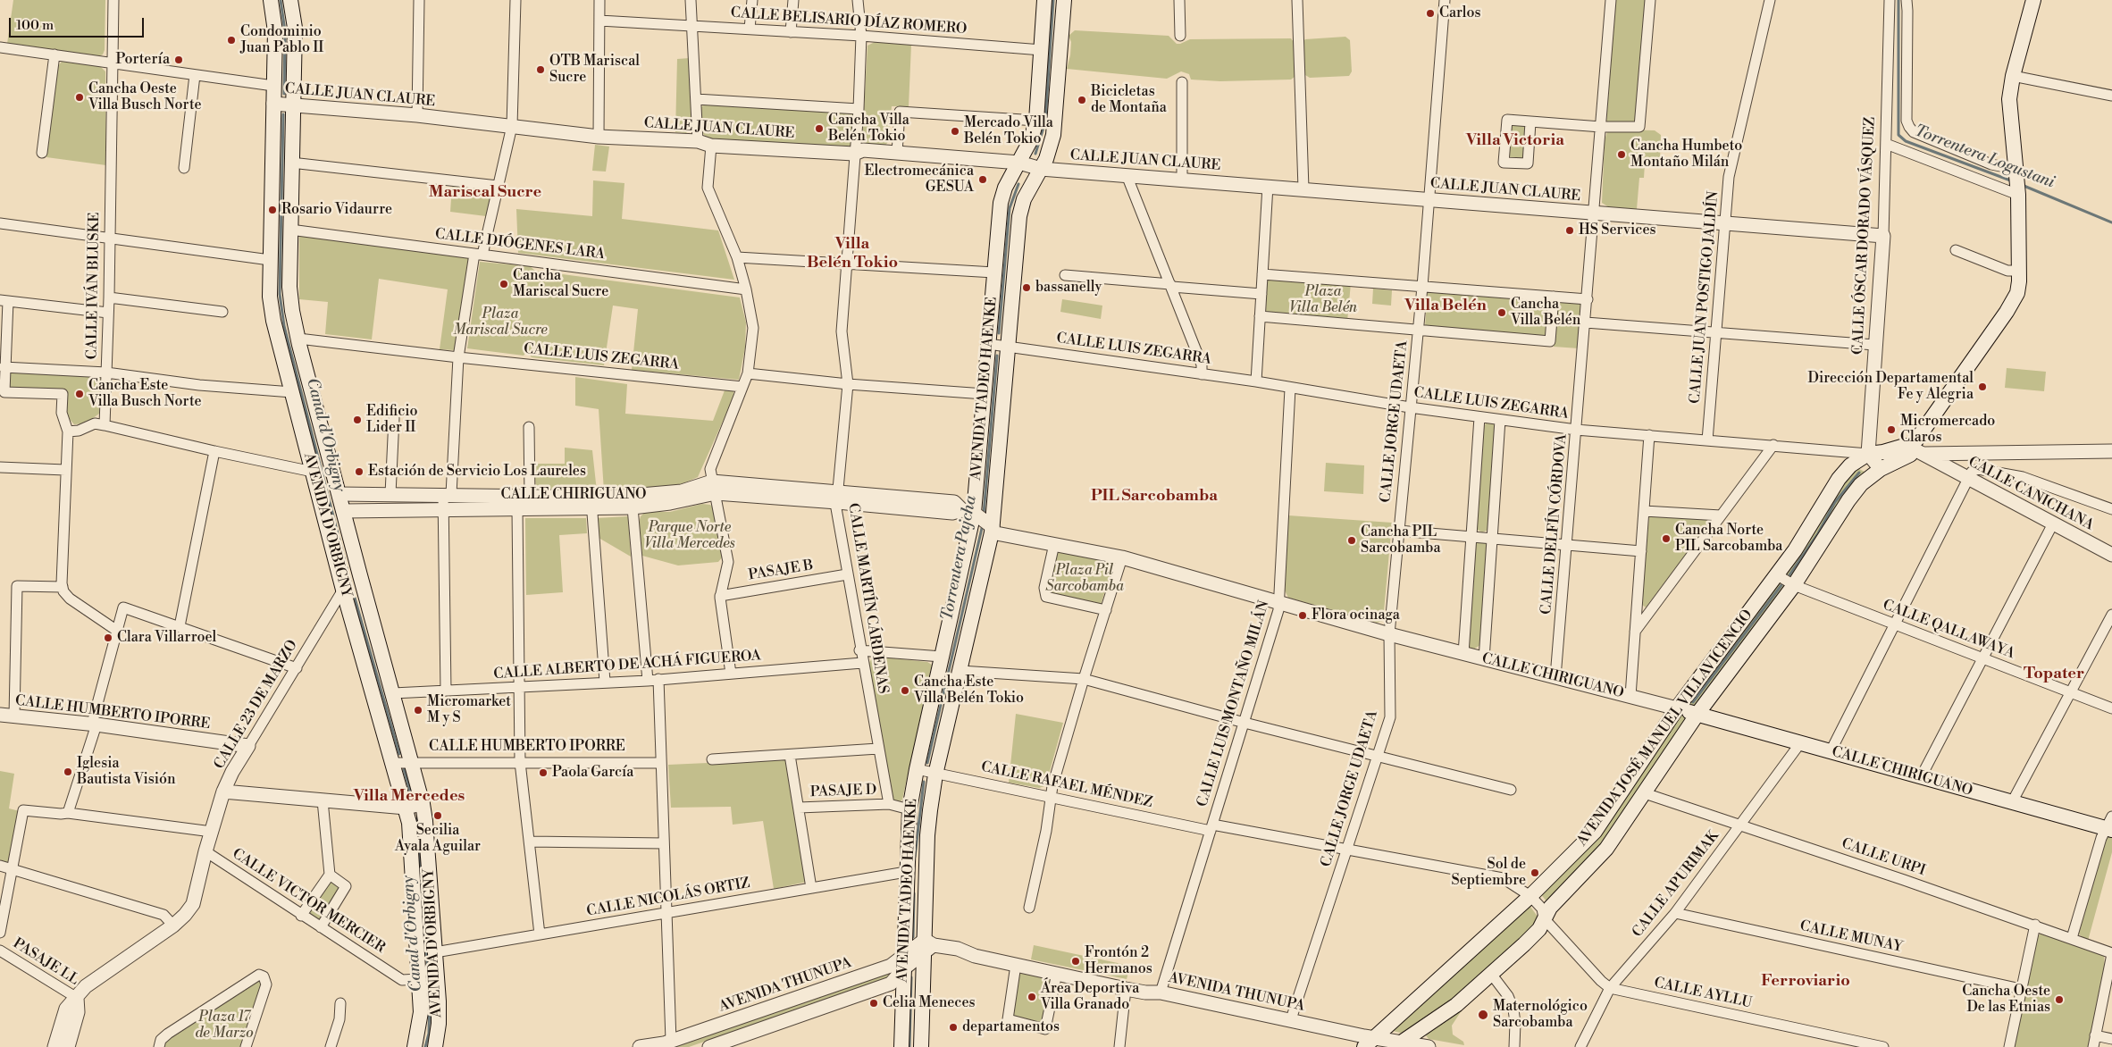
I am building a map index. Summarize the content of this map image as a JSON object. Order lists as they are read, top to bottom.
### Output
{
  "streets": {
    "main road": [
      "AVENIDA TADEO HAENKE",
      "CALLE CHIRIGUANO",
      "AVENIDA D'ORBIGNY",
      "AVENIDA JOSÉ MANUEL VILLAVICENCIO"
    ],
    "street": [
      "CALLE BELISARIO DÍAZ ROMERO",
      "CALLE JUAN CLAURE",
      "CALLE ÓSCAR DORADO VÁSQUEZ",
      "CALLE DIÓGENES LARA",
      "CALLE IVÁN BLUSKE",
      "CALLE JUAN POSTIGO JALDÍN",
      "CALLE LUIS ZEGARRA",
      "CALLE JORGE UDAETA",
      "CALLE CANICHANA",
      "CALLE DELFÍN CÓRDOVA",
      "PASAJE B",
      "CALLE MARTÍN CÁRDENAS",
      "CALLE QALLAWAYA",
      "CALLE ALBERTO DE ACHÁ FIGUEROA",
      "CALLE LUIS MONTAÑO MILÁN",
      "CALLE 23 DE MARZO",
      "CALLE HUMBERTO IPORRE",
      "CALLE RAFAEL MÉNDEZ",
      "PASAJE D",
      "CALLE URPI",
      "CALLE APURIMAK",
      "CALLE NICOLÁS ORTIZ",
      "CALLE VICTOR MERCIER",
      "CALLE MUNAY",
      "PASAJE LL",
      "AVENIDA THUNUPA",
      "CALLE AYLLU"
    ]
  },
  "crossings": [
    ["CALLE BELISARIO DÍAZ ROMERO", "AVENIDA TADEO HAENKE"],
    ["CALLE BELISARIO DÍAZ ROMERO", "CALLE MARTÍN CÁRDENAS"],
    ["CALLE JUAN CLAURE", "CALLE ÓSCAR DORADO VÁSQUEZ"],
    ["CALLE JUAN CLAURE", "CALLE IVÁN BLUSKE"],
    ["CALLE JUAN CLAURE", "CALLE JUAN POSTIGO JALDÍN"],
    ["CALLE JUAN CLAURE", "AVENIDA TADEO HAENKE"],
    ["CALLE JUAN CLAURE", "CALLE JORGE UDAETA"],
    ["CALLE JUAN CLAURE", "CALLE DELFÍN CÓRDOVA"],
    ["CALLE JUAN CLAURE", "AVENIDA D'ORBIGNY"],
    ["CALLE JUAN CLAURE", "CALLE MARTÍN CÁRDENAS"],
    ["CALLE ÓSCAR DORADO VÁSQUEZ", "CALLE LUIS ZEGARRA"],
    ["CALLE ÓSCAR DORADO VÁSQUEZ", "AVENIDA JOSÉ MANUEL VILLAVICENCIO"],
    ["CALLE DIÓGENES LARA", "AVENIDA D'ORBIGNY"],
    ["CALLE JUAN POSTIGO JALDÍN", "CALLE LUIS ZEGARRA"],
    ["CALLE LUIS ZEGARRA", "AVENIDA TADEO HAENKE"],
    ["CALLE LUIS ZEGARRA", "CALLE JORGE UDAETA"],
    ["CALLE LUIS ZEGARRA", "CALLE DELFÍN CÓRDOVA"],
    ["CALLE LUIS ZEGARRA", "AVENIDA D'ORBIGNY"],
    ["CALLE LUIS ZEGARRA", "CALLE LUIS MONTAÑO MILÁN"],
    ["CALLE LUIS ZEGARRA", "AVENIDA JOSÉ MANUEL VILLAVICENCIO"],
    ["AVENIDA TADEO HAENKE", "CALLE CHIRIGUANO"],
    ["AVENIDA TADEO HAENKE", "CALLE RAFAEL MÉNDEZ"],
    ["AVENIDA TADEO HAENKE", "CALLE NICOLÁS ORTIZ"],
    ["AVENIDA TADEO HAENKE", "AVENIDA THUNUPA"],
    ["CALLE JORGE UDAETA", "CALLE CHIRIGUANO"],
    ["CALLE JORGE UDAETA", "CALLE RAFAEL MÉNDEZ"],
    ["CALLE JORGE UDAETA", "AVENIDA THUNUPA"],
    ["CALLE CANICHANA", "AVENIDA JOSÉ MANUEL VILLAVICENCIO"],
    ["CALLE CHIRIGUANO", "CALLE DELFÍN CÓRDOVA"],
    ["CALLE CHIRIGUANO", "AVENIDA D'ORBIGNY"],
    ["CALLE CHIRIGUANO", "CALLE MARTÍN CÁRDENAS"],
    ["CALLE CHIRIGUANO", "CALLE LUIS MONTAÑO MILÁN"],
    ["CALLE CHIRIGUANO", "AVENIDA JOSÉ MANUEL VILLAVICENCIO"],
    ["CALLE CHIRIGUANO", "CALLE APURIMAK"],
    ["AVENIDA D'ORBIGNY", "CALLE ALBERTO DE ACHÁ FIGUEROA"],
    ["AVENIDA D'ORBIGNY", "CALLE 23 DE MARZO"],
    ["AVENIDA D'ORBIGNY", "CALLE HUMBERTO IPORRE"],
    ["AVENIDA D'ORBIGNY", "CALLE NICOLÁS ORTIZ"],
    ["AVENIDA D'ORBIGNY", "CALLE VICTOR MERCIER"],
    ["PASAJE B", "CALLE MARTÍN CÁRDENAS"],
    ["CALLE MARTÍN CÁRDENAS", "CALLE ALBERTO DE ACHÁ FIGUEROA"],
    ["CALLE MARTÍN CÁRDENAS", "PASAJE D"],
    ["CALLE QALLAWAYA", "AVENIDA JOSÉ MANUEL VILLAVICENCIO"],
    ["CALLE LUIS MONTAÑO MILÁN", "CALLE RAFAEL MÉNDEZ"],
    ["CALLE LUIS MONTAÑO MILÁN", "AVENIDA THUNUPA"],
    ["CALLE 23 DE MARZO", "CALLE HUMBERTO IPORRE"],
    ["CALLE 23 DE MARZO", "CALLE VICTOR MERCIER"],
    ["CALLE 23 DE MARZO", "PASAJE LL"],
    ["AVENIDA JOSÉ MANUEL VILLAVICENCIO", "CALLE RAFAEL MÉNDEZ"],
    ["AVENIDA JOSÉ MANUEL VILLAVICENCIO", "CALLE URPI"],
    ["AVENIDA JOSÉ MANUEL VILLAVICENCIO", "AVENIDA THUNUPA"],
    ["CALLE URPI", "CALLE APURIMAK"],
    ["CALLE APURIMAK", "CALLE MUNAY"],
    ["CALLE APURIMAK", "CALLE AYLLU"]
  ],
  "districts": [
    "Villa Victoria",
    "Mariscal Sucre",
    "Villa Belén Tokio",
    "Villa Belén",
    "PIL Sarcobamba",
    "Topater",
    "Villa Mercedes",
    "Ferroviario"
  ],
  "water": ["Torrentera Logustani", "Canal d'Orbigny", "Torrentera Pajcha"],
  "parks": [
    "Plaza Villa Belén",
    "Plaza Mariscal Sucre",
    "Parque Norte Villa Mercedes",
    "Plaza Pil Sarcobamba",
    "Plaza 17 de Marzo"
  ],
  "places": [
    "Carlos",
    "Condominio Juan Pablo II",
    "Portería",
    "OTB Mariscal Sucre",
    "Cancha Oeste Villa Busch Norte",
    "Bicicletas de Montaña",
    "Cancha Villa Belén Tokio",
    "Mercado Villa Belén Tokio",
    "Cancha Humbeto Montaño Milán",
    "Electromecánica GESUA",
    "Rosario Vidaurre",
    "HS Services",
    "Cancha Mariscal Sucre",
    "bassanelly",
    "Cancha Villa Belén",
    "Dirección Departamental Fe y Alegria",
    "Cancha Este Villa Busch Norte",
    "Edificio Lider II",
    "Micromercado Claros",
    "Estación de Servicio Los Laureles",
    "Cancha Norte PIL Sarcobamba",
    "Cancha PIL Sarcobamba",
    "Flora ocinaga",
    "Clara Villarroel",
    "Cancha Este Villa Belén Tokio",
    "Micromarket M y S",
    "Iglesia Bautista Visión",
    "Paola García",
    "Secilia Ayala Aguilar",
    "Sol de Septiembre",
    "Frontón 2 Hermanos",
    "Área Deportiva Villa Granado",
    "Cancha Oeste De las Etnias",
    "Celia Meneces",
    "Maternológico Sarcobamba",
    "departamentos"
  ],
  "scale_bar": "100 m"
}
